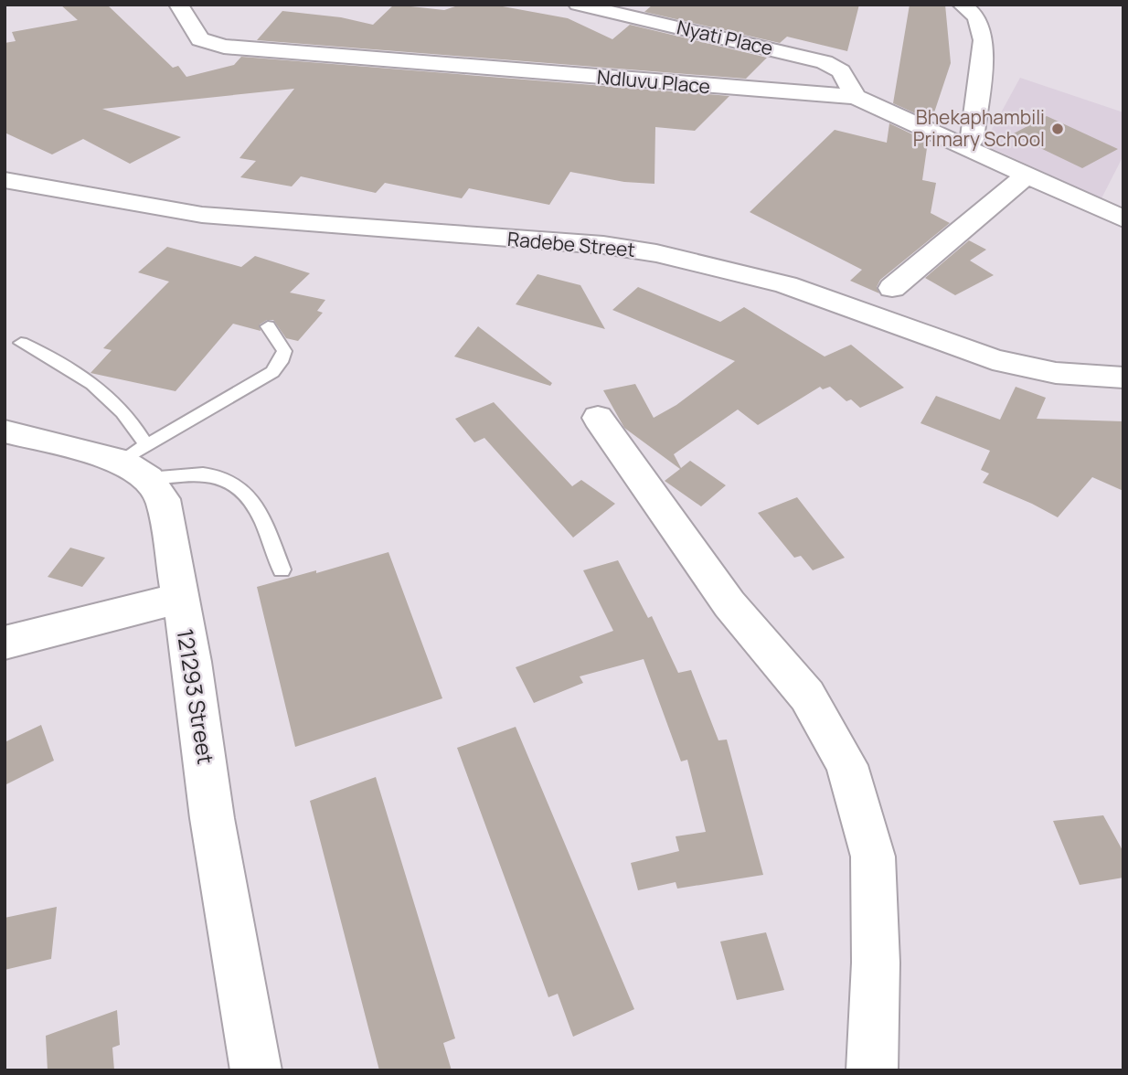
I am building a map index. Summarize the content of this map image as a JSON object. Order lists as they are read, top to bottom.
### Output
{
  "streets": {
    "street": [
      "Nyati Place",
      "Ndluvu Place",
      "Radebe Street",
      "121293 Street"
    ]
  },
  "crossings": [
    ["Nyati Place", "Ndluvu Place"]
  ],
  "places": ["Bhekaphambili Primary School"]
}
